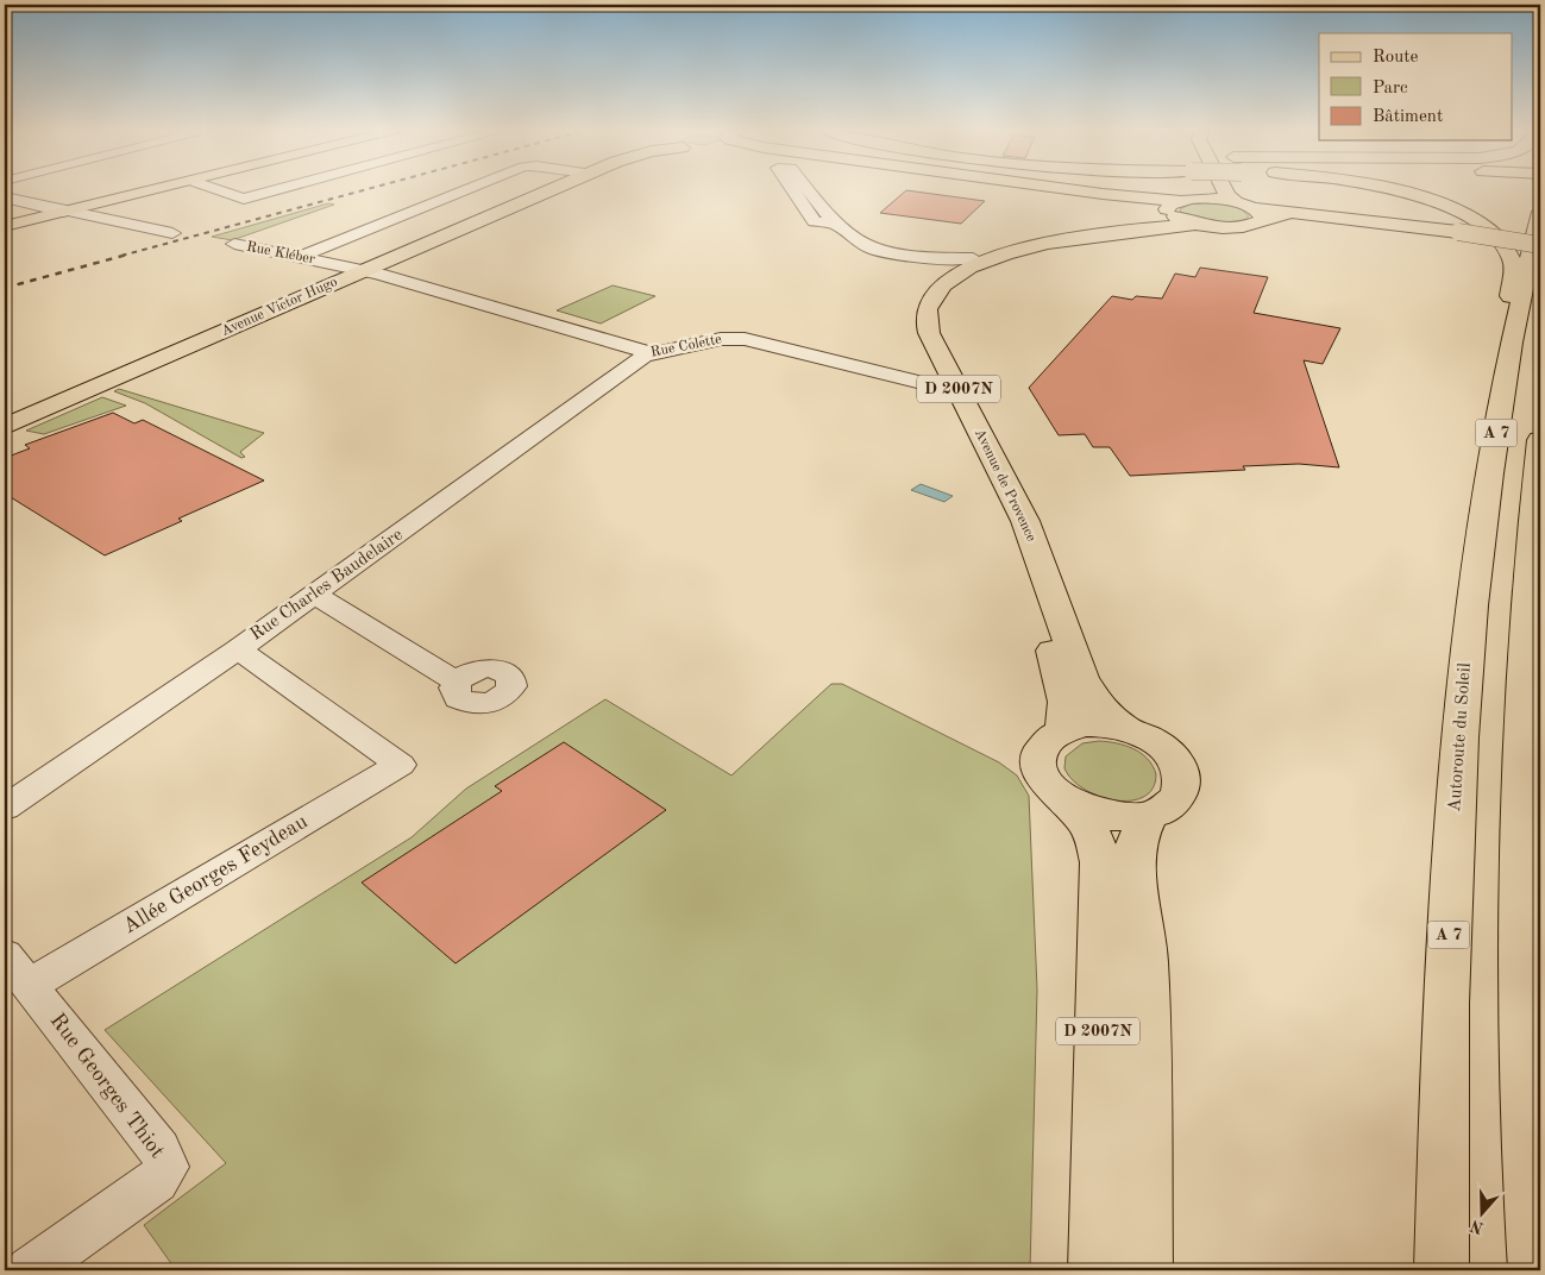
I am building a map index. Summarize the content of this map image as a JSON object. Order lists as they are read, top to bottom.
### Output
{
  "streets": {
    "main road": [
      "Avenue Victor Hugo",
      "D 2007N",
      "A 7",
      "Avenue de Provence",
      "Autoroute du Soleil"
    ],
    "street": [
      "Rue Kléber",
      "Rue Colette",
      "Rue Charles Baudelaire",
      "Allée Georges Feydeau",
      "Rue Georges Thiot"
    ]
  },
  "crossings": [
    ["Rue Kléber", "Avenue Victor Hugo"],
    ["Rue Kléber", "Rue Colette"],
    ["Avenue Victor Hugo", "Rue Colette"],
    ["Rue Colette", "Avenue de Provence"],
    ["Rue Colette", "Rue Charles Baudelaire"],
    ["D 2007N", "Avenue de Provence"],
    ["Rue Charles Baudelaire", "Allée Georges Feydeau"],
    ["Allée Georges Feydeau", "Rue Georges Thiot"]
  ],
  "legend": ["Route", "Parc", "Bâtiment"],
  "north": "bottom"
}
